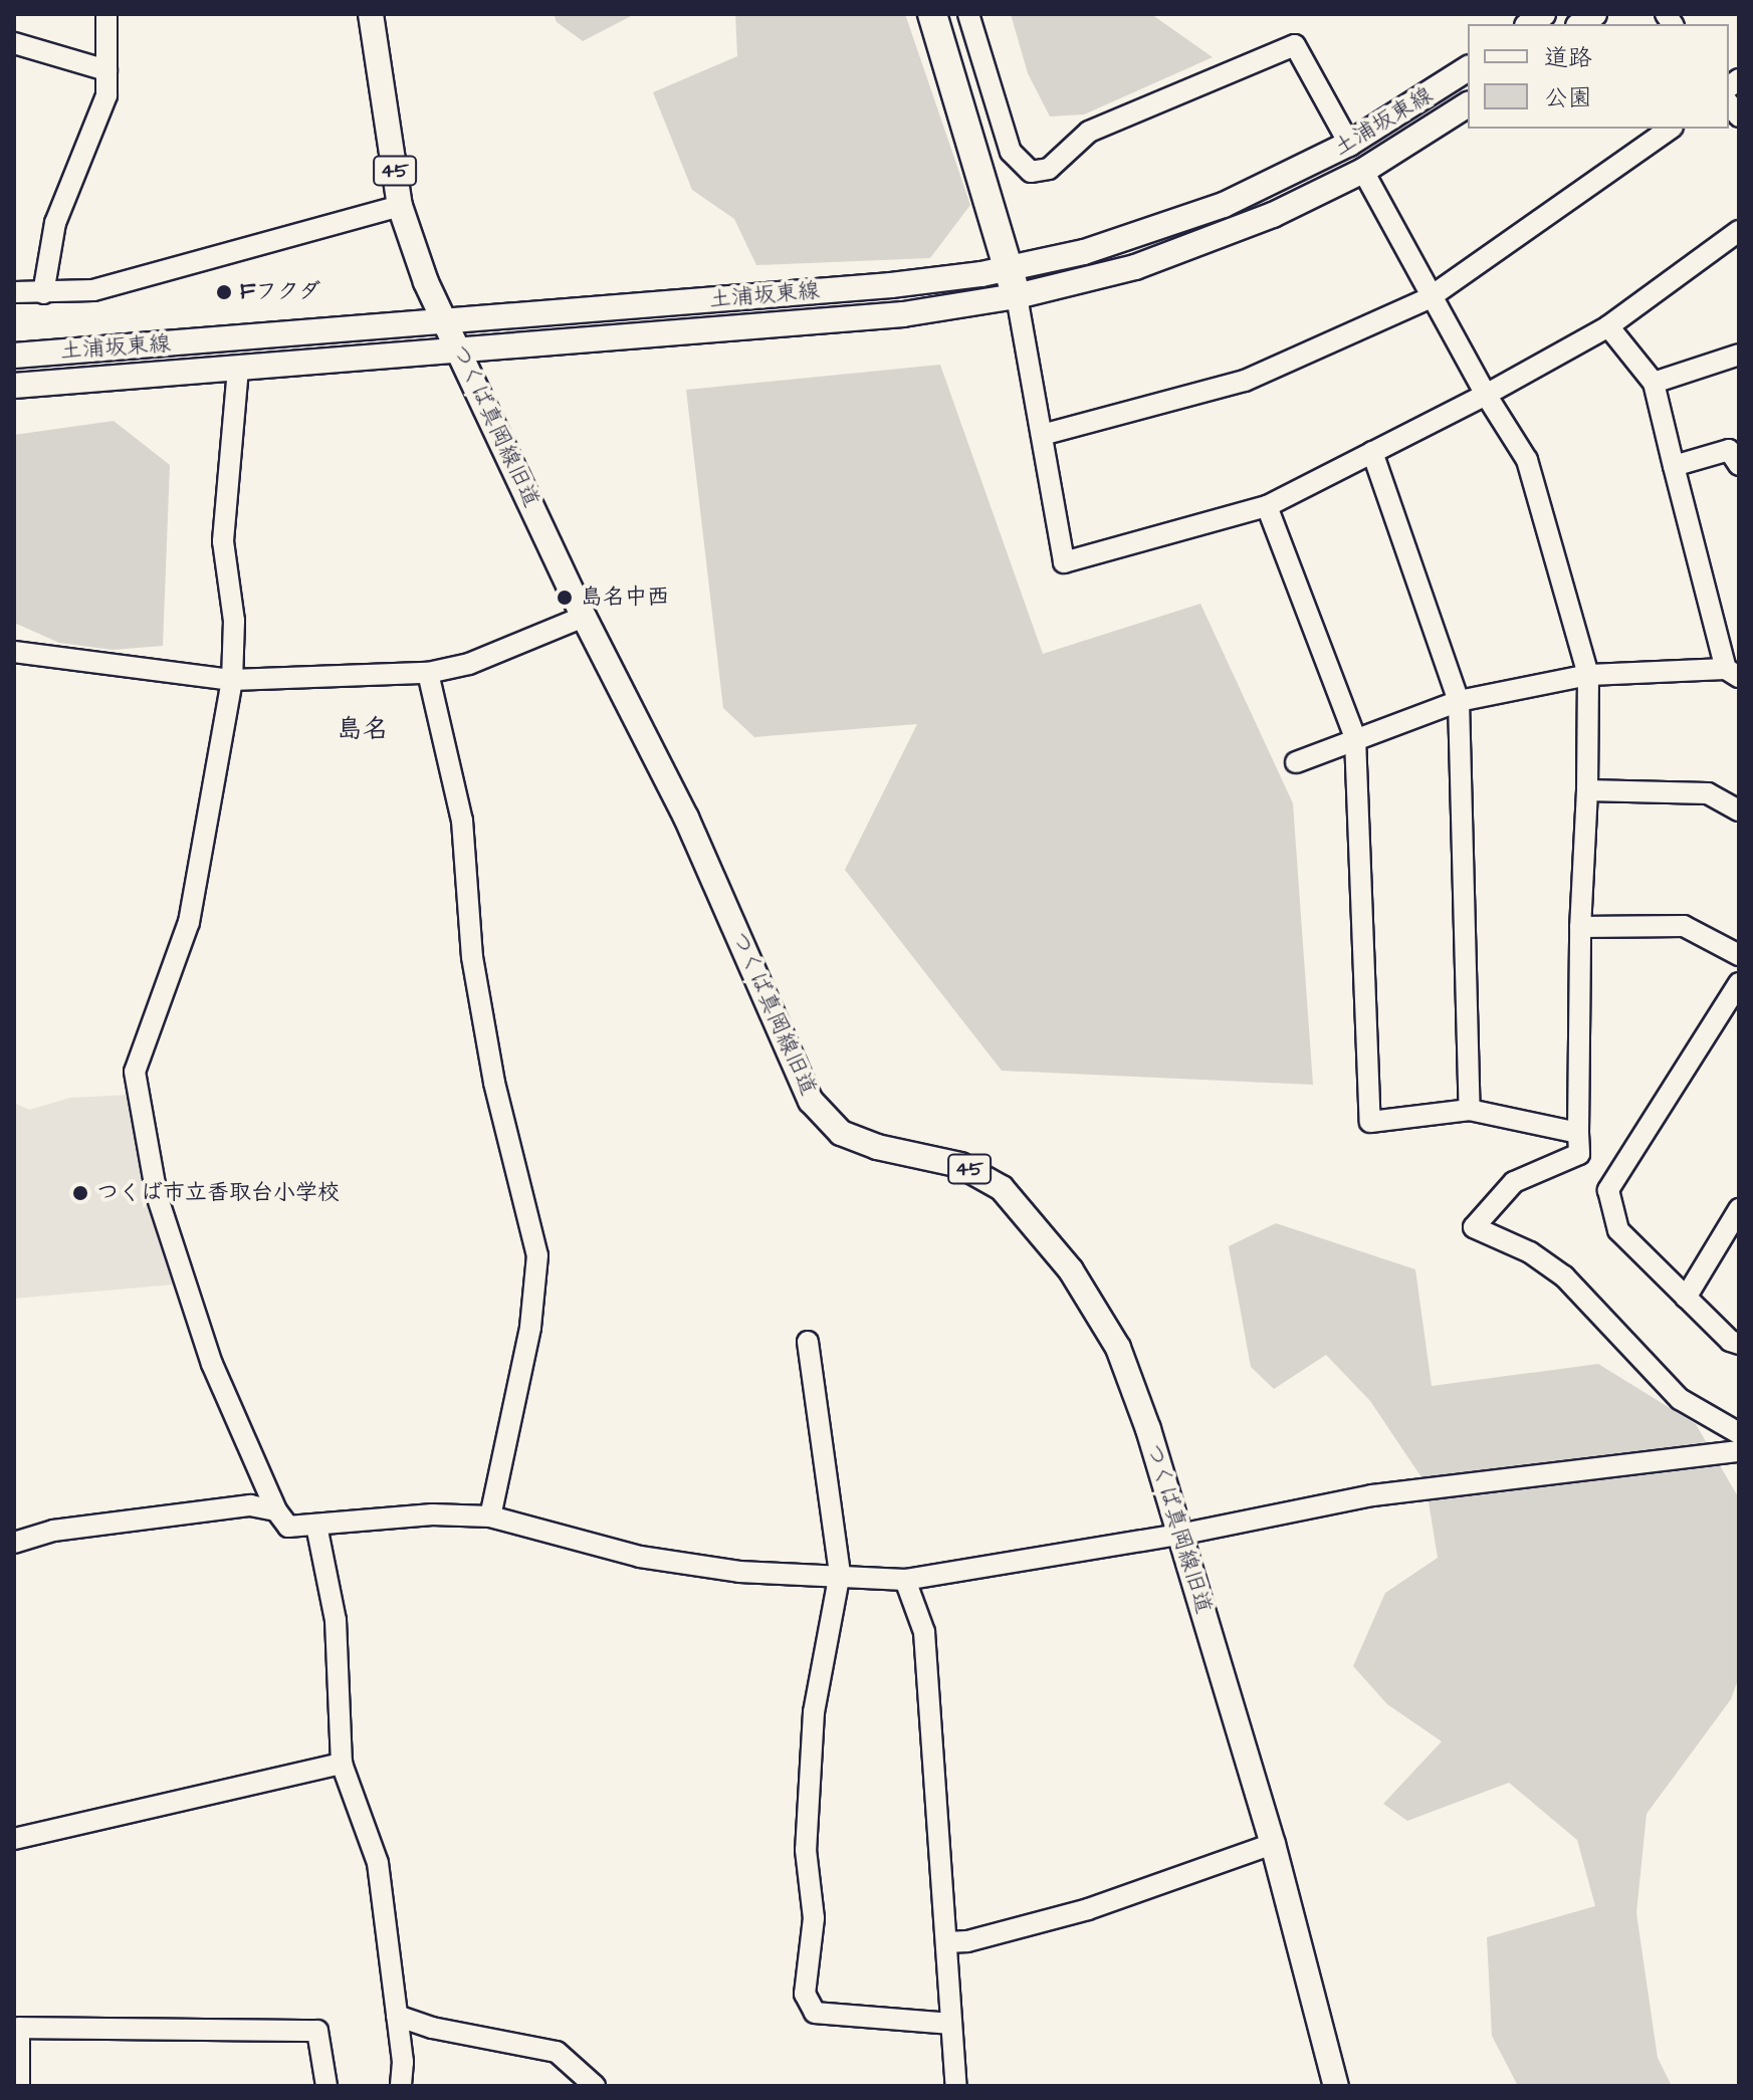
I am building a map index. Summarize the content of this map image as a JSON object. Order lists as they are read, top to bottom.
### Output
{
  "streets": {
    "main road": ["土浦坂東線", "45", "つくば真岡線旧道"]
  },
  "crossings": [
    ["土浦坂東線", "つくば真岡線旧道"]
  ],
  "districts": ["島名"],
  "places": ["Fフクダ", "島名中西", "つくば市立香取台小学校"],
  "legend": ["道路", "公園"]
}
